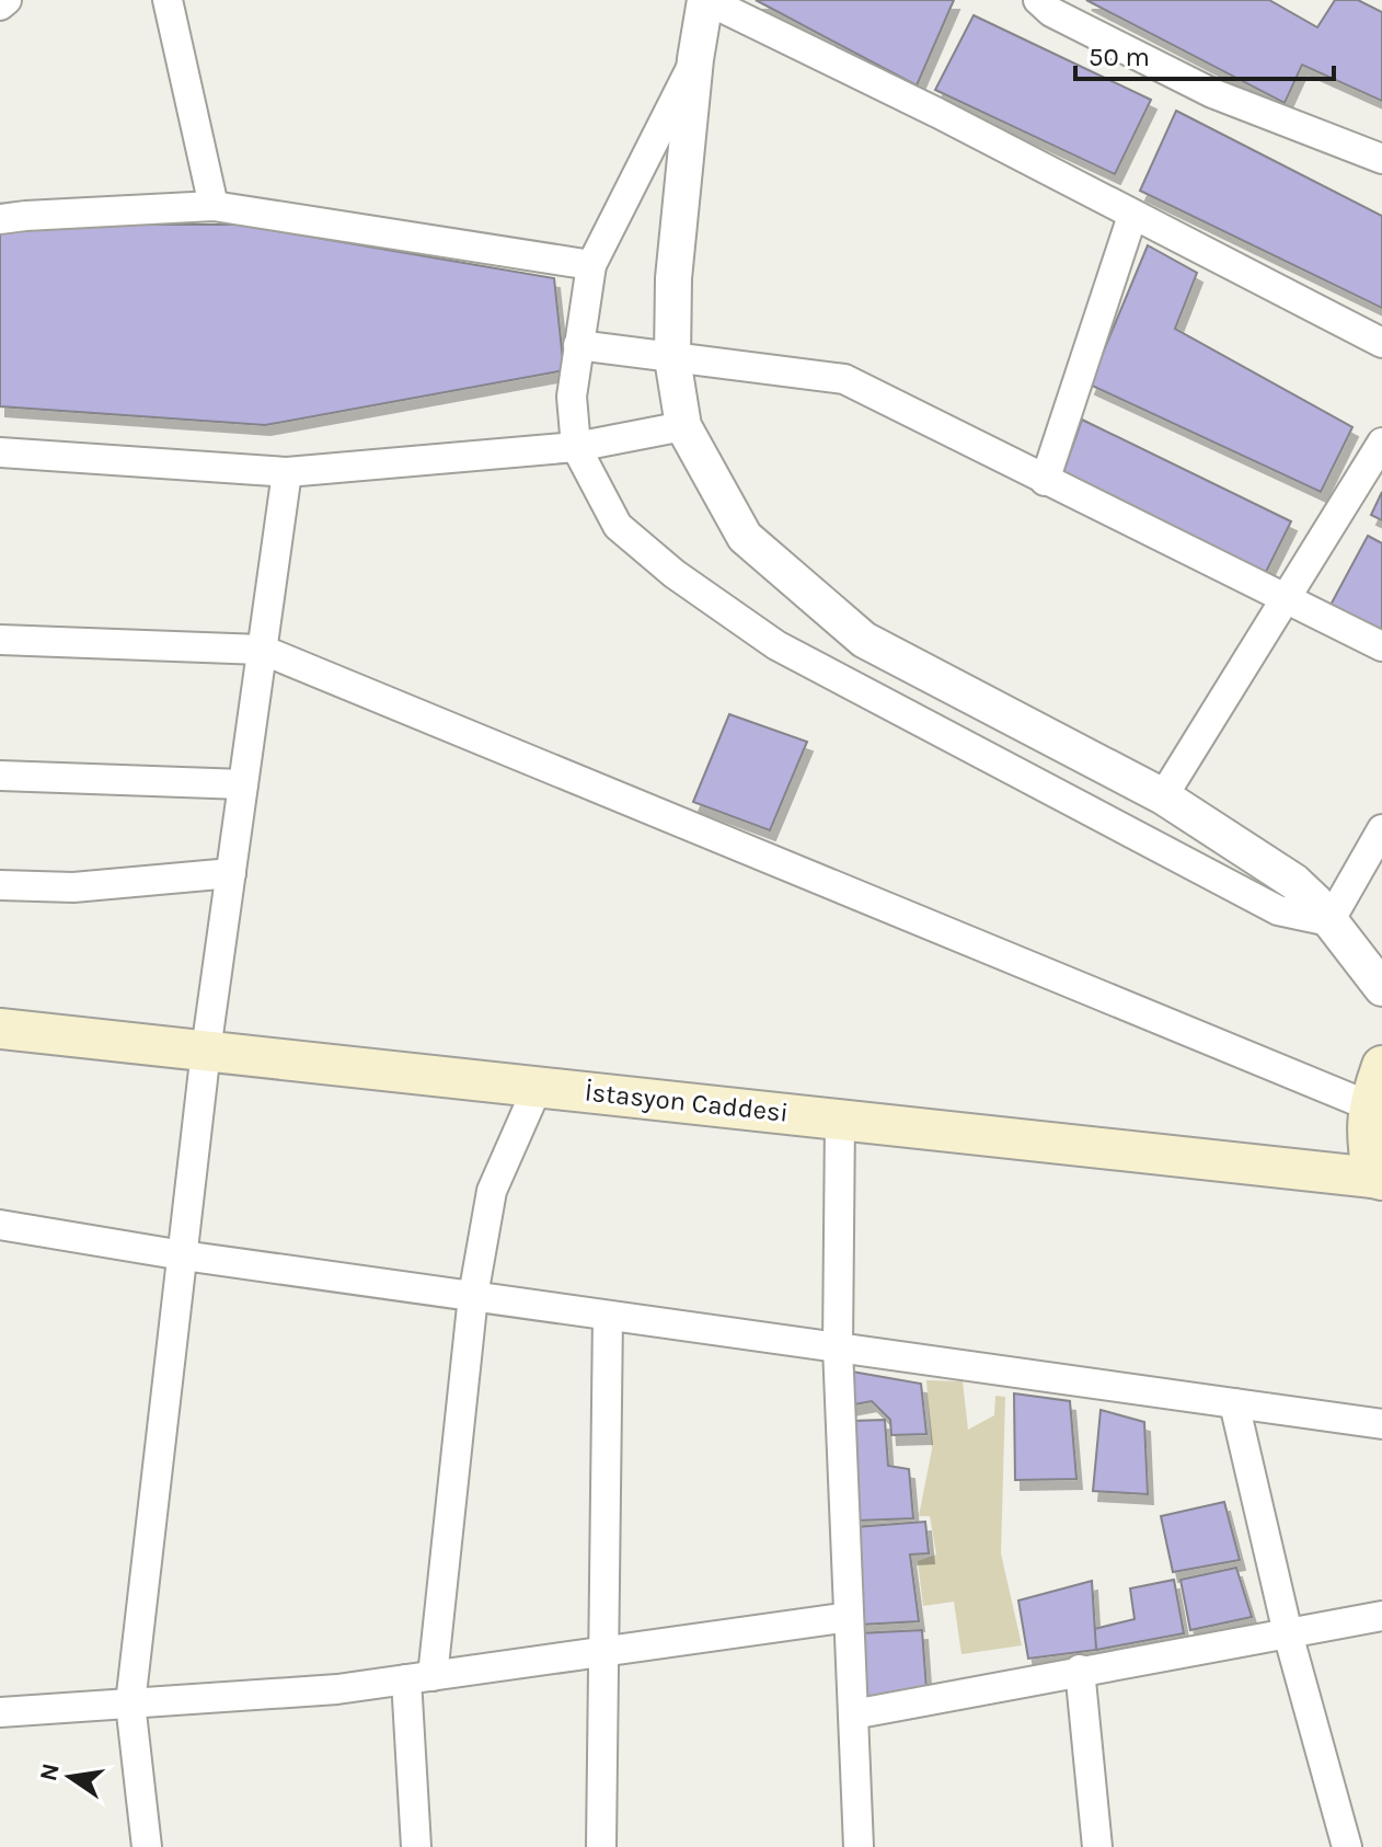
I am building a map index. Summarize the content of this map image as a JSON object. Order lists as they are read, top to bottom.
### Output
{
  "streets": {
    "main road": ["İstasyon Caddesi"]
  },
  "scale_bar": "50 m",
  "north": "left"
}
